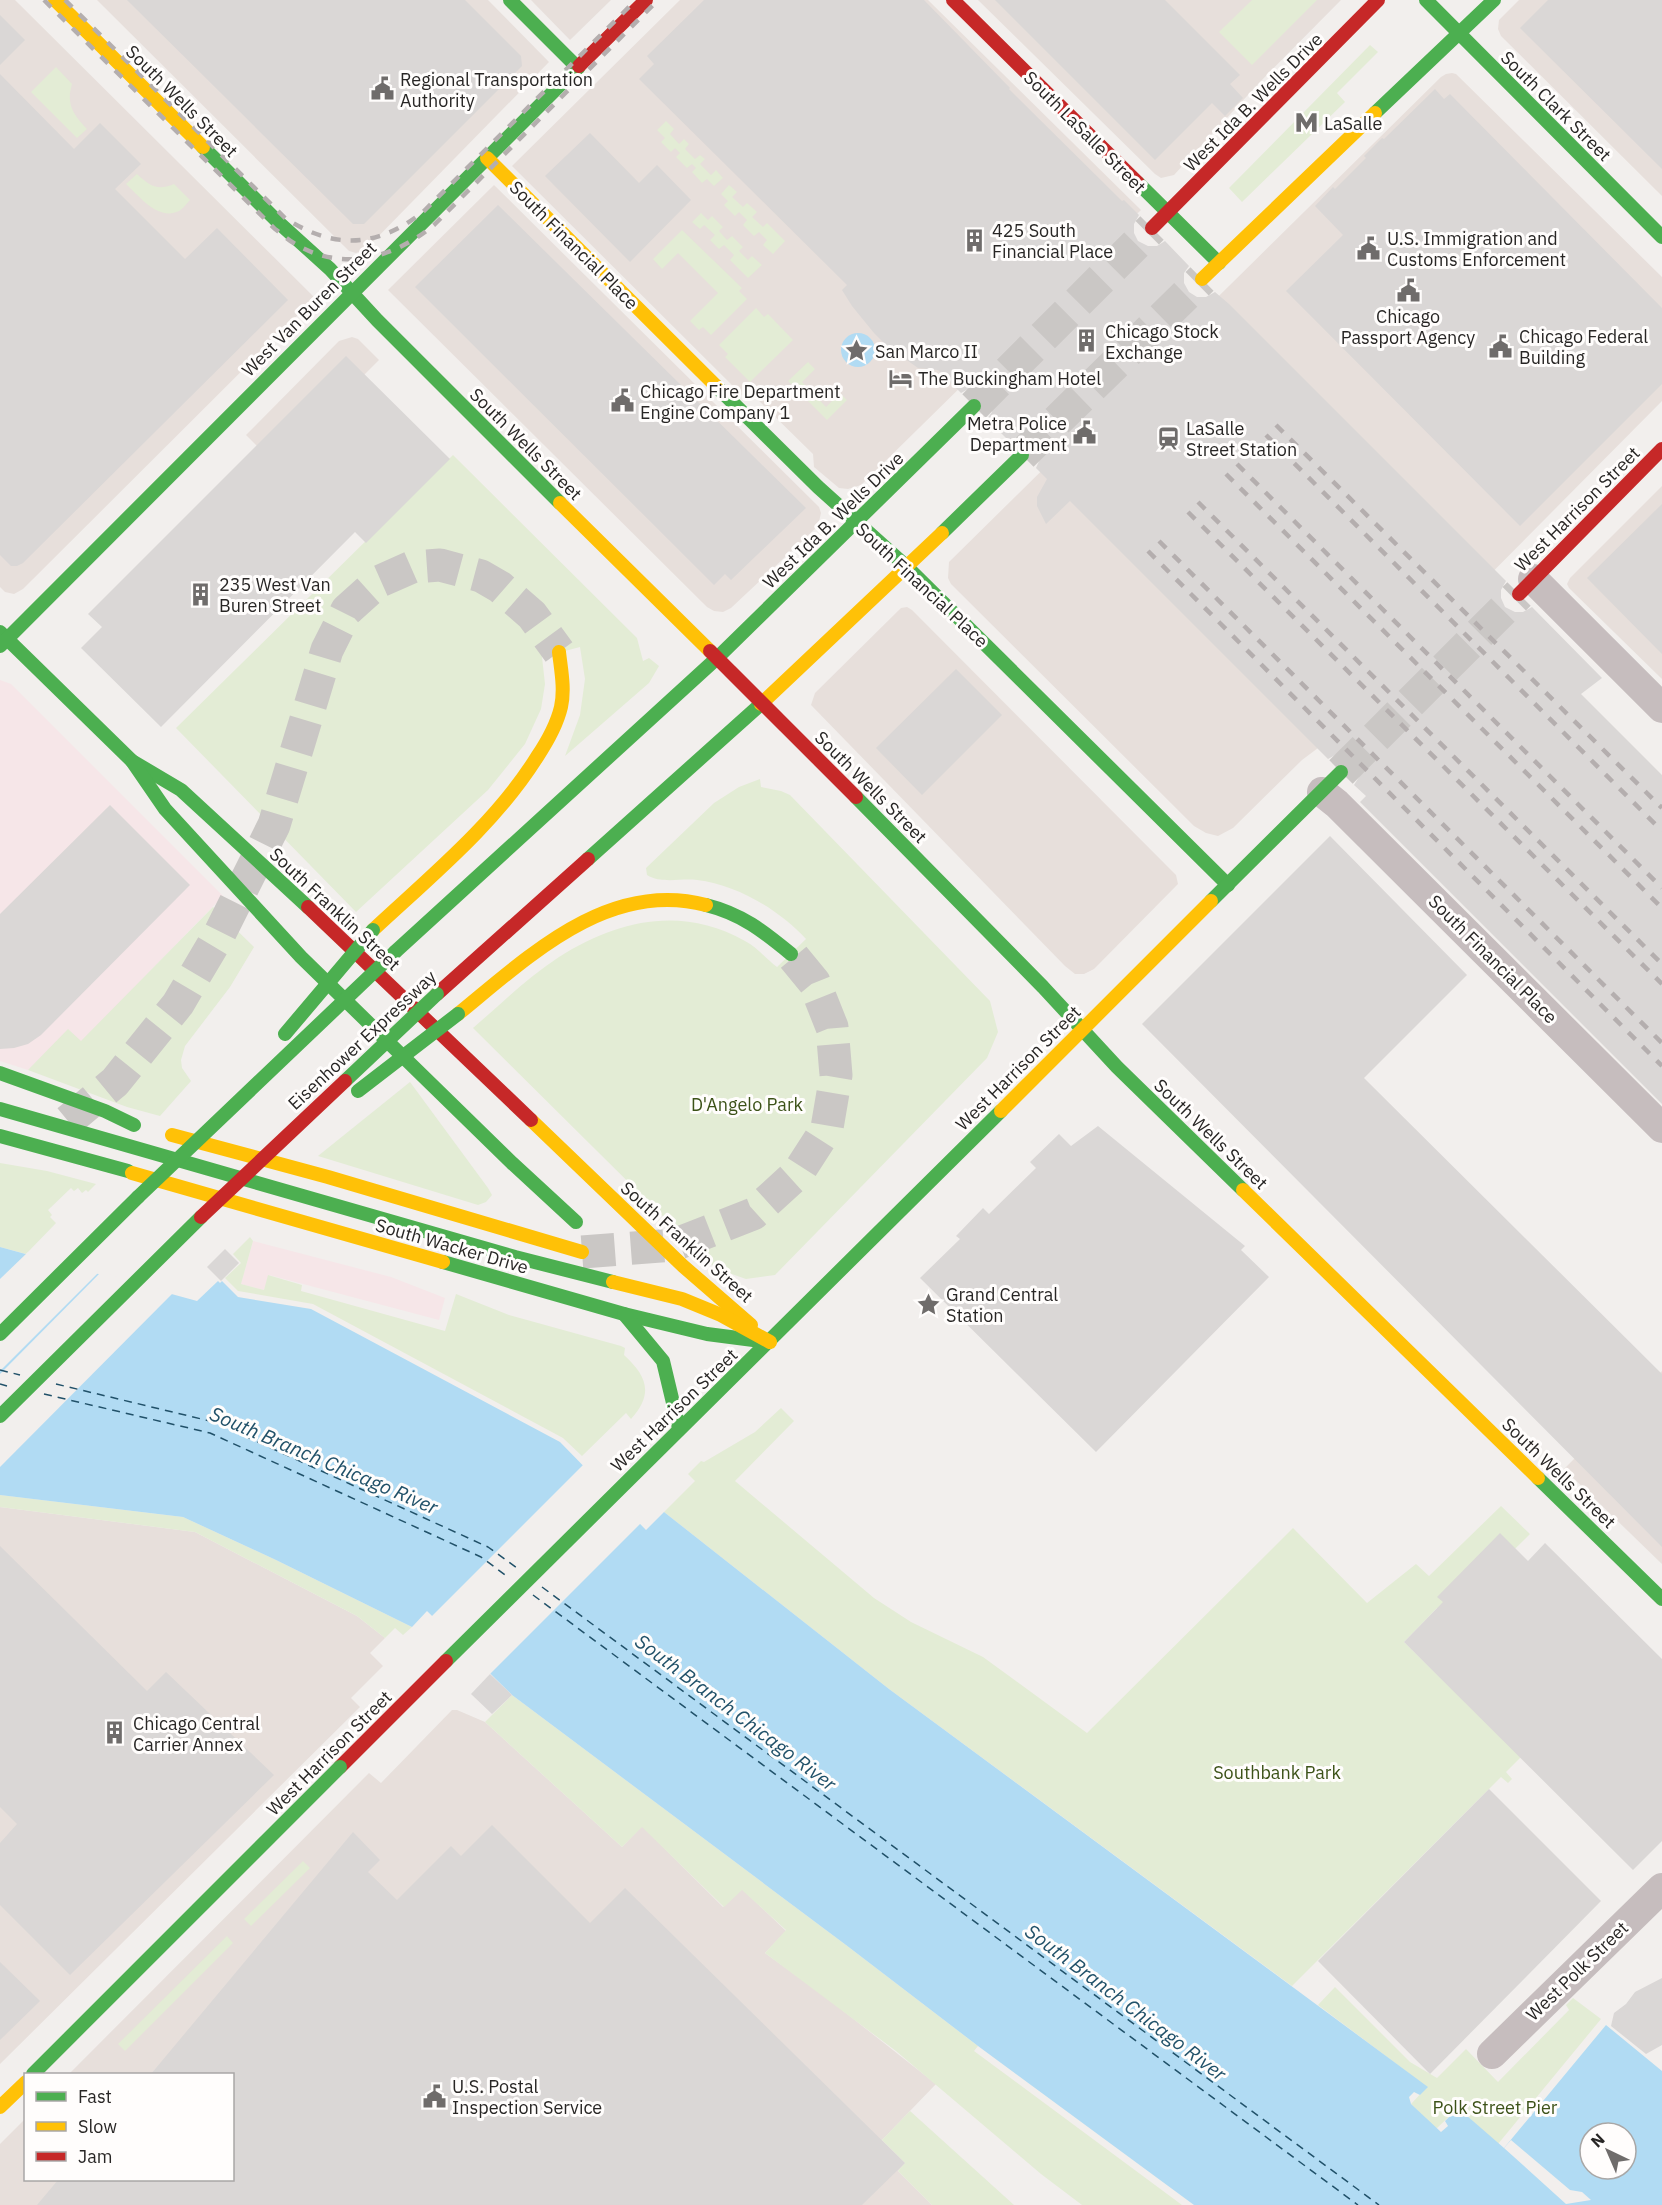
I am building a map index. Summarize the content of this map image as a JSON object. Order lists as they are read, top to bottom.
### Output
{
  "streets": {
    "main road": [
      "South Wells Street",
      "West Ida B. Wells Drive",
      "South Clark Street",
      "South LaSalle Street",
      "South Financial Place",
      "West Van Buren Street",
      "West Harrison Street",
      "South Franklin Street",
      "Eisenhower Expressway",
      "South Wacker Drive"
    ],
    "street": ["West Polk Street"]
  },
  "crossings": [
    ["South Wells Street", "West Ida B. Wells Drive"],
    ["South Wells Street", "West Van Buren Street"],
    ["South Wells Street", "West Harrison Street"],
    ["South Wells Street", "Eisenhower Expressway"],
    ["West Ida B. Wells Drive", "South LaSalle Street"],
    ["West Ida B. Wells Drive", "South Financial Place"],
    ["South Financial Place", "West Van Buren Street"],
    ["South Financial Place", "West Harrison Street"],
    ["West Van Buren Street", "South Franklin Street"],
    ["West Harrison Street", "South Franklin Street"],
    ["West Harrison Street", "South Wacker Drive"],
    ["South Franklin Street", "South Wacker Drive"]
  ],
  "water": ["South Branch Chicago River"],
  "parks": ["D'Angelo Park", "Southbank Park", "Polk Street Pier"],
  "places": {
    "public building": [
      "Regional Transportation Authority",
      "U.S. Immigration and Customs Enforcement",
      "Chicago Passport Agency",
      "Chicago Federal Building",
      "Chicago Fire Department Engine Company 1",
      "Metra Police Department",
      "U.S. Postal Inspection Service"
    ],
    "metro station": ["LaSalle"],
    "building": [
      "425 South Financial Place",
      "Chicago Stock Exchange",
      "235 West Van Buren Street",
      "Chicago Central Carrier Annex"
    ],
    "place": ["San Marco II", "Grand Central Station"],
    "hotel": ["The Buckingham Hotel"],
    "station": ["LaSalle Street Station"]
  },
  "legend": ["Fast", "Slow", "Jam"],
  "north": "top left"
}
